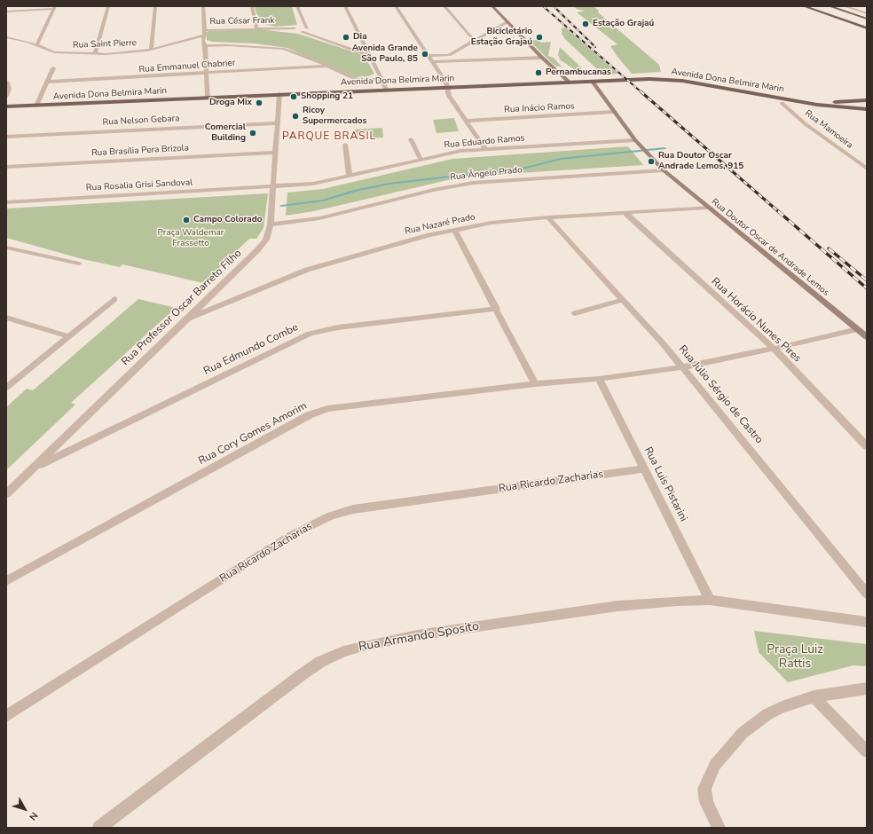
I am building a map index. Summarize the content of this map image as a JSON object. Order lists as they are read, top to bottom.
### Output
{
  "streets": {
    "main road": ["Avenida Dona Belmira Marin"],
    "street": [
      "Rua César Frank",
      "Rua Saint Pierre",
      "Rua Emmanuel Chabrier",
      "Rua Inácio Ramos",
      "Rua Nelson Gebara",
      "Rua Mamoeira",
      "Rua Eduardo Ramos",
      "Rua Brasília Pera Brizola",
      "Rua Ângelo Prado",
      "Rua Rosalia Grisi Sandoval",
      "Rua Nazaré Prado",
      "Rua Doutor Oscar de Andrade Lemos",
      "Rua Professor Oscar Barreto Filho",
      "Rua Horácio Nunes Pires",
      "Rua Edmundo Combe",
      "Rua Júlio Sérgio de Castro",
      "Rua Cory Gomes Amorim",
      "Rua Ricardo Zacharias",
      "Rua Luis Pistarini",
      "Rua Armando Sposito"
    ]
  },
  "crossings": [
    ["Rua César Frank", "Rua Saint Pierre"],
    ["Avenida Dona Belmira Marin", "Rua Doutor Oscar de Andrade Lemos"],
    ["Avenida Dona Belmira Marin", "Rua Professor Oscar Barreto Filho"],
    ["Rua Inácio Ramos", "Rua Doutor Oscar de Andrade Lemos"],
    ["Rua Nelson Gebara", "Rua Professor Oscar Barreto Filho"],
    ["Rua Eduardo Ramos", "Rua Rosalia Grisi Sandoval"],
    ["Rua Eduardo Ramos", "Rua Doutor Oscar de Andrade Lemos"],
    ["Rua Eduardo Ramos", "Rua Professor Oscar Barreto Filho"],
    ["Rua Brasília Pera Brizola", "Rua Professor Oscar Barreto Filho"],
    ["Rua Ângelo Prado", "Rua Doutor Oscar de Andrade Lemos"],
    ["Rua Ângelo Prado", "Rua Professor Oscar Barreto Filho"],
    ["Rua Rosalia Grisi Sandoval", "Rua Professor Oscar Barreto Filho"],
    ["Rua Nazaré Prado", "Rua Doutor Oscar de Andrade Lemos"],
    ["Rua Nazaré Prado", "Rua Professor Oscar Barreto Filho"],
    ["Rua Nazaré Prado", "Rua Horácio Nunes Pires"],
    ["Rua Nazaré Prado", "Rua Júlio Sérgio de Castro"],
    ["Rua Doutor Oscar de Andrade Lemos", "Rua Cory Gomes Amorim"],
    ["Rua Professor Oscar Barreto Filho", "Rua Edmundo Combe"],
    ["Rua Horácio Nunes Pires", "Rua Cory Gomes Amorim"],
    ["Rua Júlio Sérgio de Castro", "Rua Cory Gomes Amorim"],
    ["Rua Cory Gomes Amorim", "Rua Luis Pistarini"],
    ["Rua Ricardo Zacharias", "Rua Luis Pistarini"],
    ["Rua Luis Pistarini", "Rua Armando Sposito"]
  ],
  "districts": ["PARQUE BRASIL"],
  "parks": ["Praça Waldemar Frassetto", "Praça Luiz Rattis"],
  "places": [
    "Estação Grajaú",
    "Dia",
    "Bicicletário Estação Grajaú",
    "Avenida Grande São Paulo, 85",
    "Pernambucanas",
    "Shopping 21",
    "Droga Mix",
    "Ricoy Supermercados",
    "Comercial Building",
    "Rua Doutor Oscar Andrade Lemos, 915",
    "Campo Colorado"
  ],
  "north": "bottom right"
}
